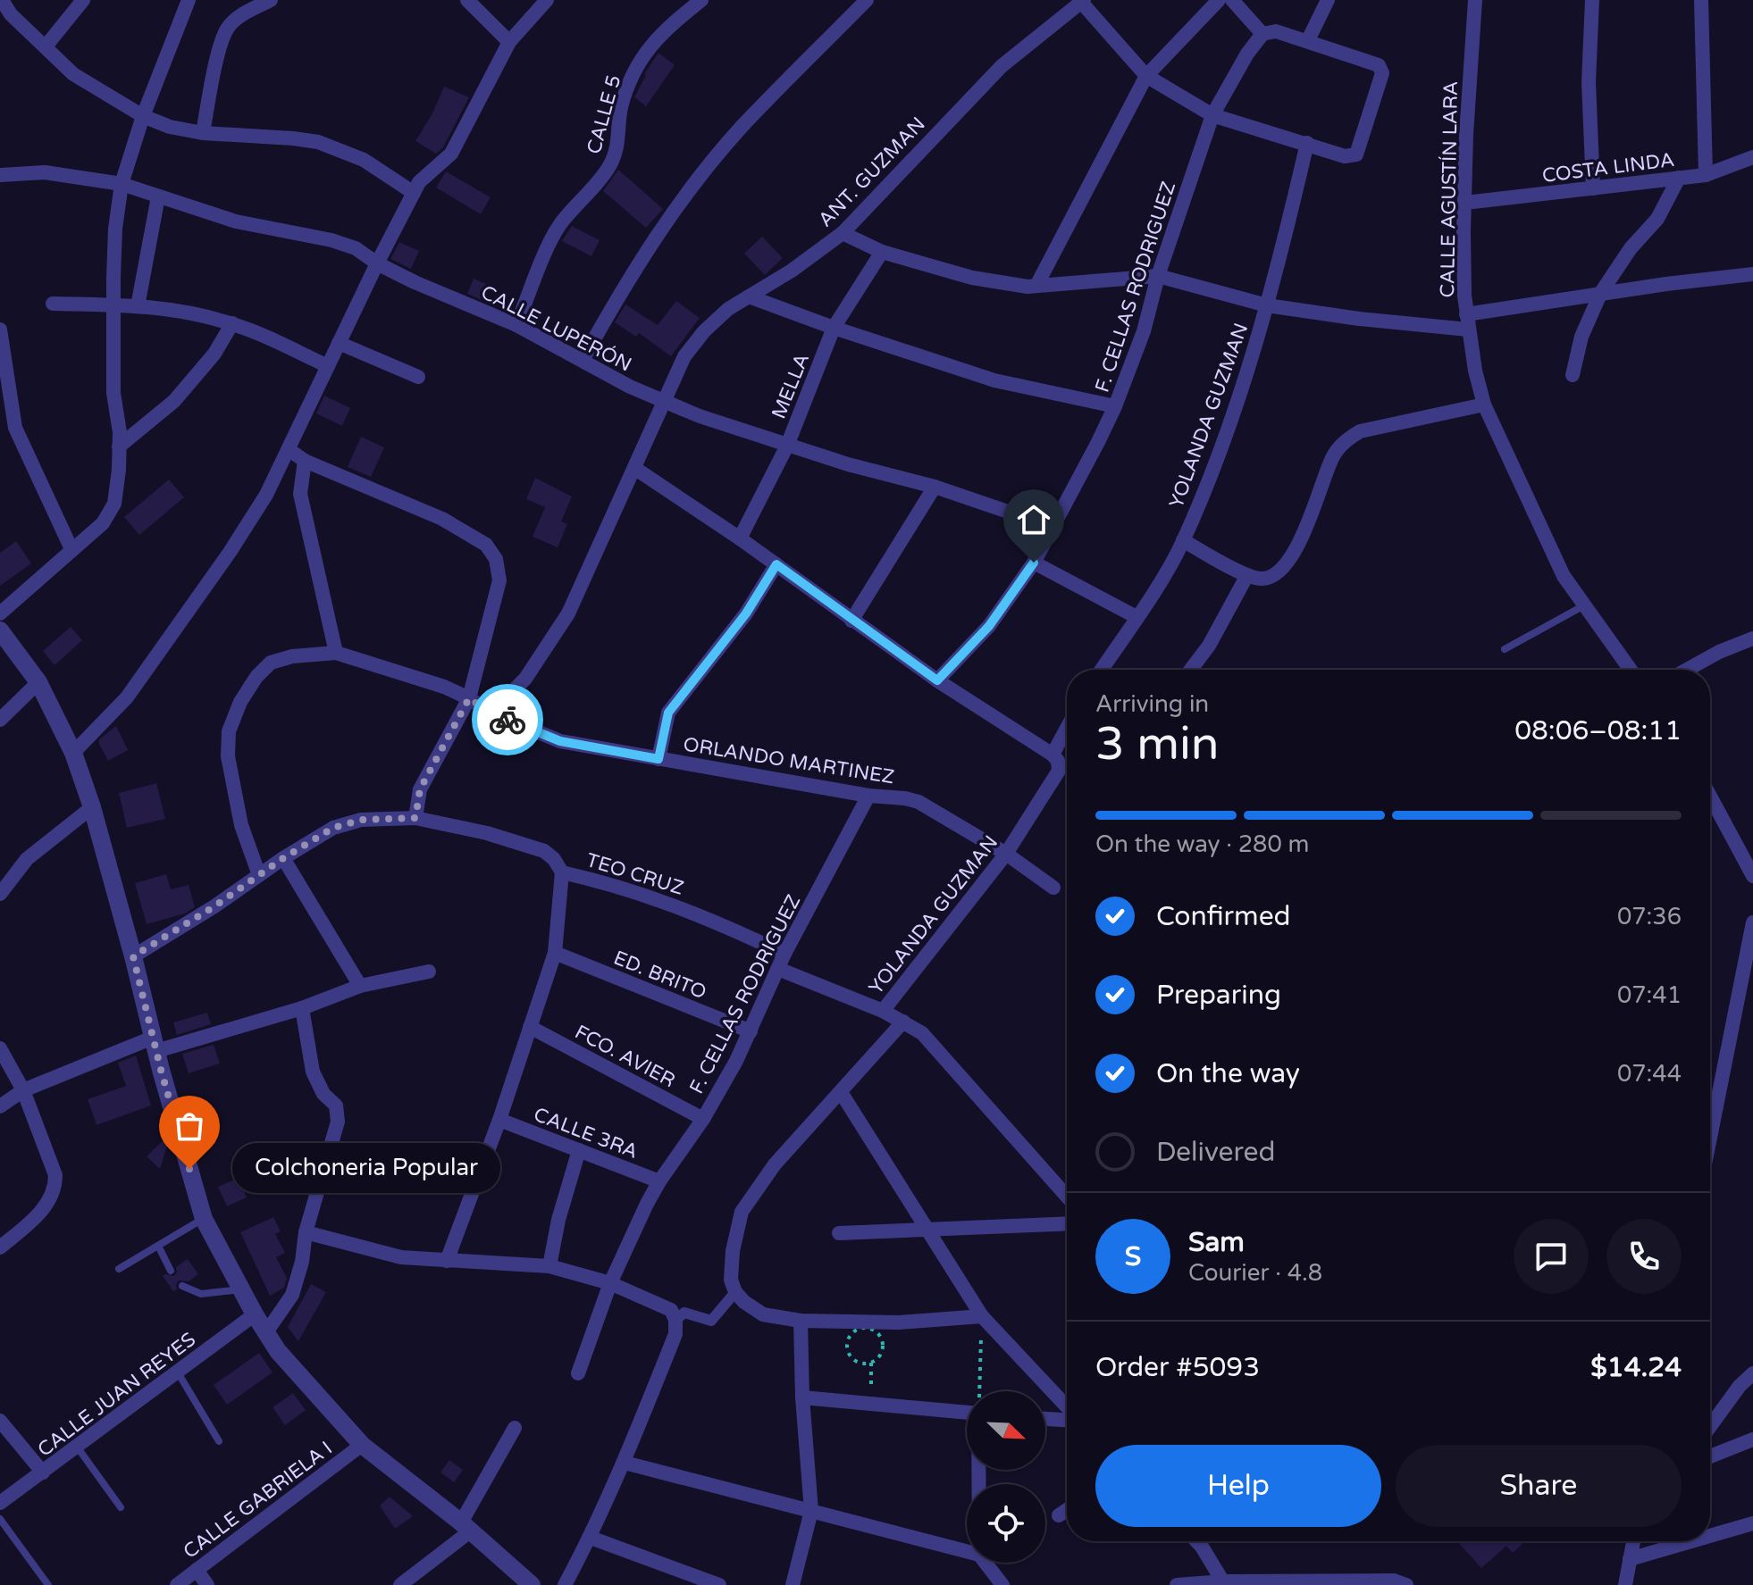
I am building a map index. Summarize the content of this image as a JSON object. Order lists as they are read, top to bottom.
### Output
{
  "streets": {
    "street": [
      "CALLE 5",
      "COSTA LINDA",
      "ANT. GUZMAN",
      "CALLE AGUSTÍN LARA",
      "F. CELLAS RODRIGUEZ",
      "CALLE LUPERÓN",
      "MELLA",
      "YOLANDA GUZMAN",
      "ORLANDO MARTINEZ",
      "TEO CRUZ",
      "ED. BRITO",
      "FCO. AVIER",
      "CALLE 3RA",
      "CALLE JUAN REYES",
      "CALLE GABRIELA I"
    ]
  },
  "crossings": [
    ["CALLE 5", "CALLE LUPERÓN"],
    ["COSTA LINDA", "CALLE AGUSTÍN LARA"],
    ["ANT. GUZMAN", "CALLE LUPERÓN"],
    ["ANT. GUZMAN", "ORLANDO MARTINEZ"],
    ["F. CELLAS RODRIGUEZ", "CALLE LUPERÓN"],
    ["F. CELLAS RODRIGUEZ", "YOLANDA GUZMAN"],
    ["F. CELLAS RODRIGUEZ", "ORLANDO MARTINEZ"],
    ["F. CELLAS RODRIGUEZ", "TEO CRUZ"],
    ["F. CELLAS RODRIGUEZ", "ED. BRITO"],
    ["F. CELLAS RODRIGUEZ", "FCO. AVIER"],
    ["F. CELLAS RODRIGUEZ", "CALLE 3RA"],
    ["CALLE LUPERÓN", "MELLA"],
    ["YOLANDA GUZMAN", "ORLANDO MARTINEZ"],
    ["ORLANDO MARTINEZ", "TEO CRUZ"]
  ],
  "places": ["Colchoneria Popular"],
  "north": "bottom right",
  "page": {
    "heading": ["3 min", "Arriving in", "08:06–08:11"],
    "panel": [
      "Sam",
      "Courier · 4.8",
      "Order #5093",
      "$14.24"
    ],
    "bar": "On the way · 280 m",
    "list": [
      ["Confirmed", "07:36"],
      ["Preparing", "07:41"],
      ["On the way", "07:44"],
      "Delivered"
    ],
    "bubble": "Colchoneria Popular",
    "round": "S",
    "buttons": ["Help", "Share"]
  }
}
